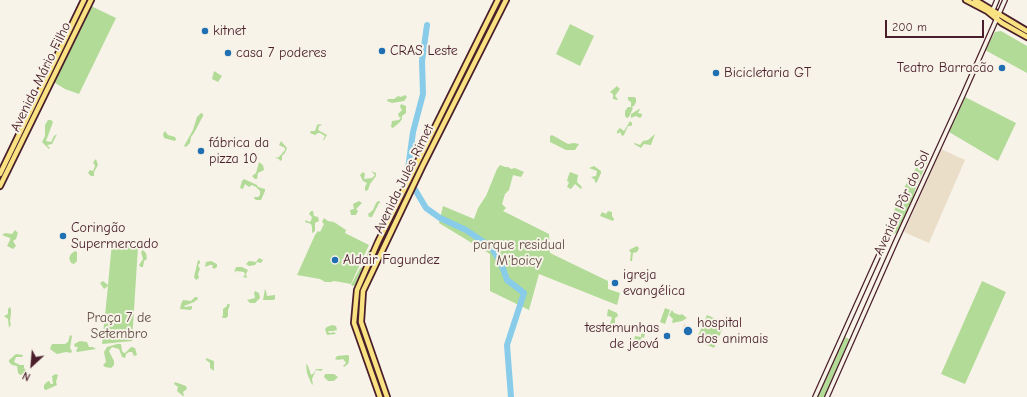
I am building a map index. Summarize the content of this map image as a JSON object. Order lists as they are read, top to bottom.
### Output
{
  "streets": {
    "main road": ["Avenida Mário Filho", "Avenida Jules Rimet"],
    "street": ["Avenida Pôr do Sol"]
  },
  "parks": ["parque residual M'boicy", "Praça 7 de Setembro"],
  "places": [
    "kitnet",
    "CRAS Leste",
    "casa 7 poderes",
    "Teatro Barracão",
    "Bicicletaria GT",
    "fábrica da pizza 10",
    "Coringão Supermercado",
    "Aldair Fagundez",
    "igreja evangélica",
    "hospital dos animais",
    "testemunhas de jeová"
  ],
  "scale_bar": "200 m",
  "north": "bottom left"
}
